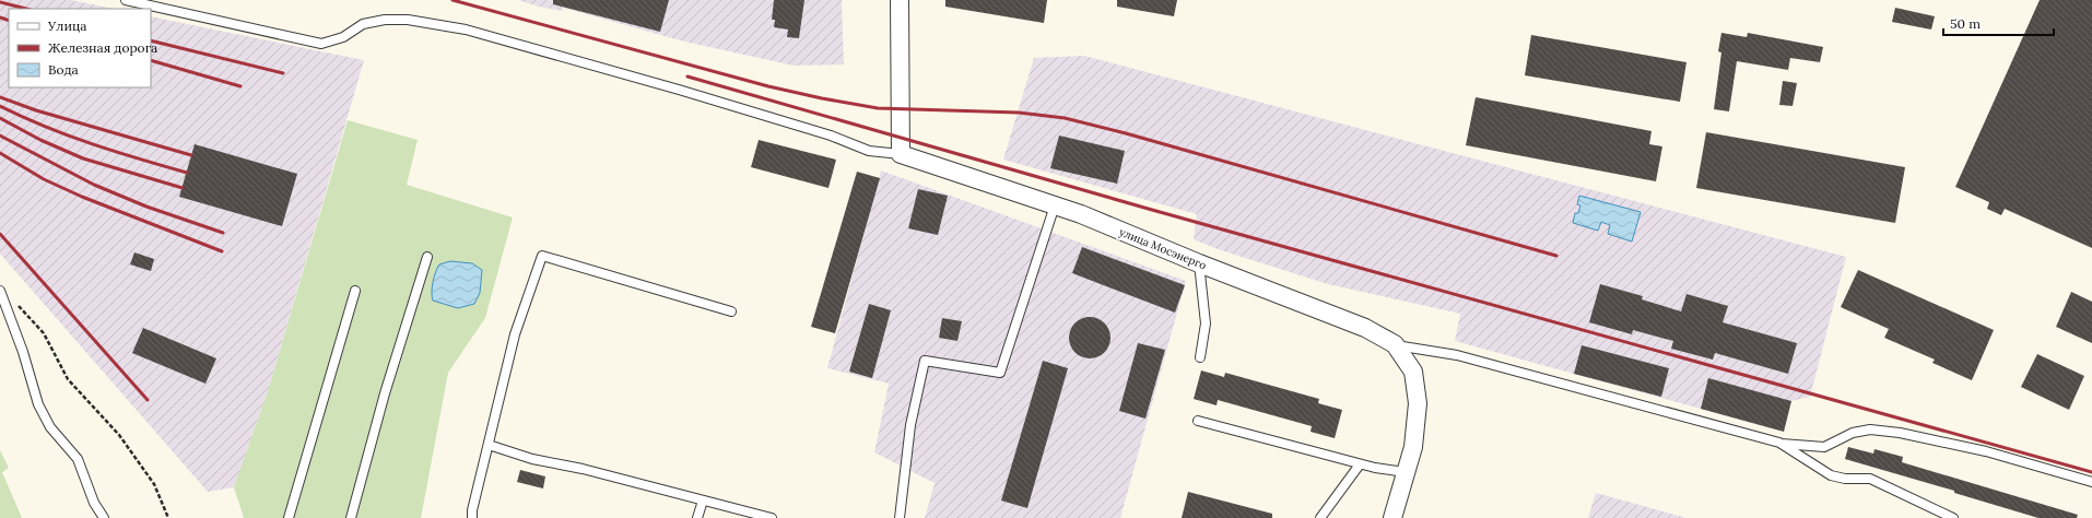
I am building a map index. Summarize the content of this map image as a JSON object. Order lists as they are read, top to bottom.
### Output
{
  "streets": {
    "street": ["улица Мосэнерго"]
  },
  "legend": ["Улица", "Железная дорога", "Вода"],
  "scale_bar": "50 m"
}
